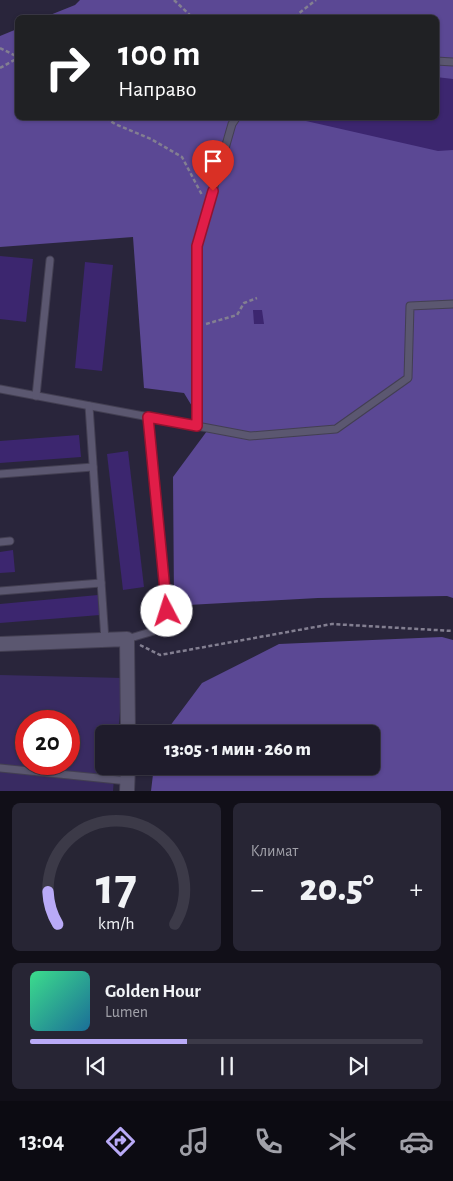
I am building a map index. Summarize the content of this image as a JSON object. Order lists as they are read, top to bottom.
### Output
{
  "page": {
    "turn": ["100 m", "Направо"],
    "limit": "20",
    "trip": "13:05 · 1 мин · 260 m",
    "tile": "Климат",
    "heat": ["−", "20.5°", "+"],
    "song": ["Golden Hour", "Lumen"],
    "tabs": "13:04",
    "gauge": ["17", "km/h"]
  }
}
